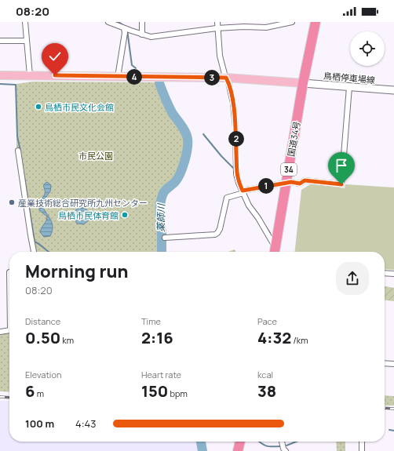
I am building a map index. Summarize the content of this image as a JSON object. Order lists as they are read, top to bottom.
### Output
{
  "streets": {
    "highway": ["国道34号", "34"],
    "main road": ["鳥栖停車場線"]
  },
  "crossings": [
    ["鳥栖停車場線", "国道34号"]
  ],
  "water": ["薬師川"],
  "parks": ["市民公園"],
  "places": ["鳥栖市民文化会館", "産業技術総合研究所九州センター", "鳥栖市民体育館"],
  "page": {
    "status": "08:20",
    "pins": [
      "4",
      "3",
      "2",
      "1"
    ],
    "heading": ["Morning run", "08:20"],
    "stats": [
      ["Distance", "0.50 km"],
      ["Time", "2:16"],
      ["Pace", "4:32 /km"],
      ["Elevation", "6 m"],
      ["Heart rate", "150 bpm"],
      ["kcal", "38"]
    ],
    "list": [
      {
        "name": "100 m",
        "note": "4:43"
      }
    ]
  }
}
